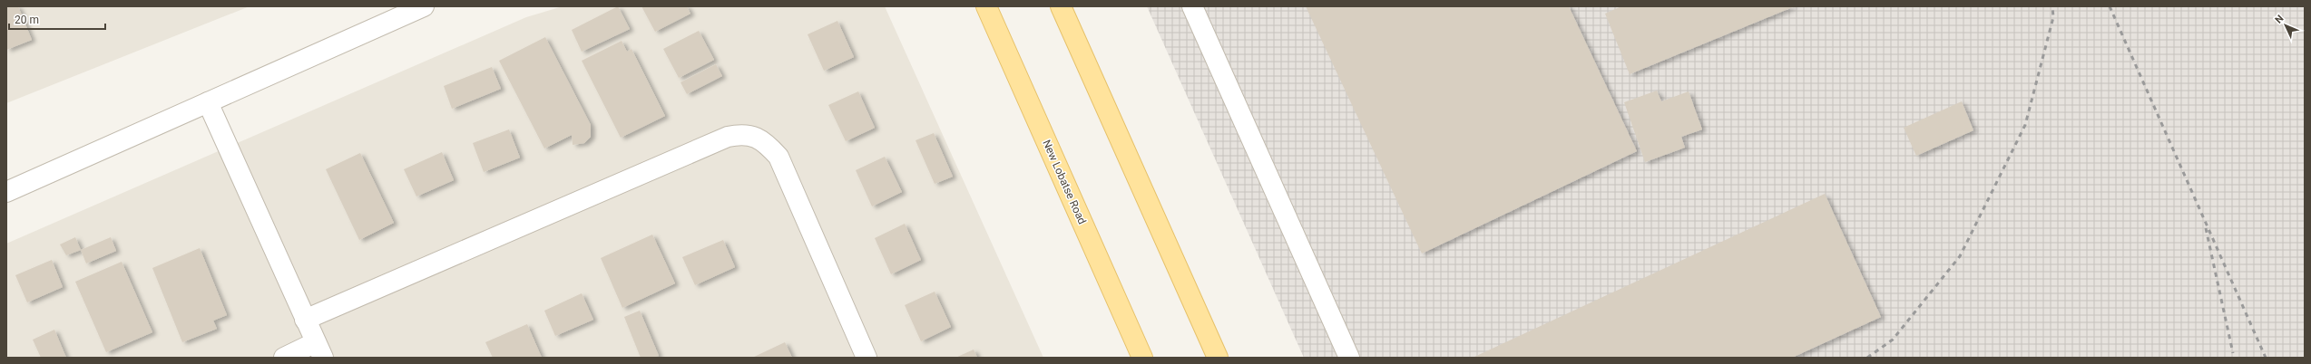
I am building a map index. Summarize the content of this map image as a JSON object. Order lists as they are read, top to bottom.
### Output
{
  "streets": {
    "main road": ["New Lobatse Road"]
  },
  "scale_bar": "20 m",
  "north": "top left"
}
